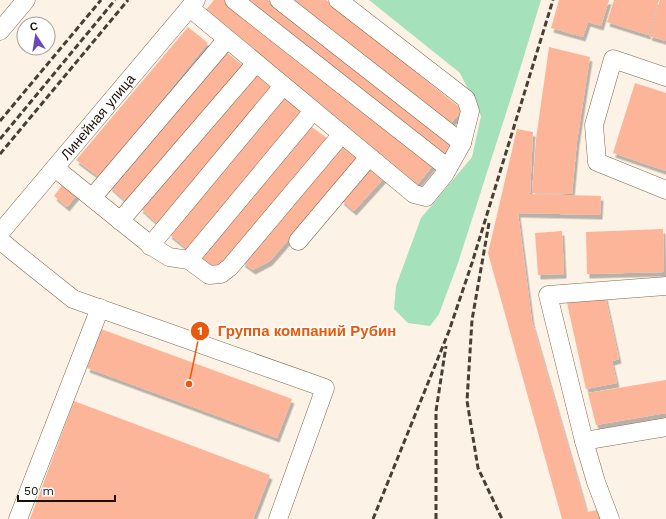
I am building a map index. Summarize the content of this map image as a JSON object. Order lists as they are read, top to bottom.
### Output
{
  "streets": {
    "street": ["Линейная улица"]
  },
  "places": ["Группа компаний Рубин"],
  "scale_bar": "50 m",
  "north": "top"
}
